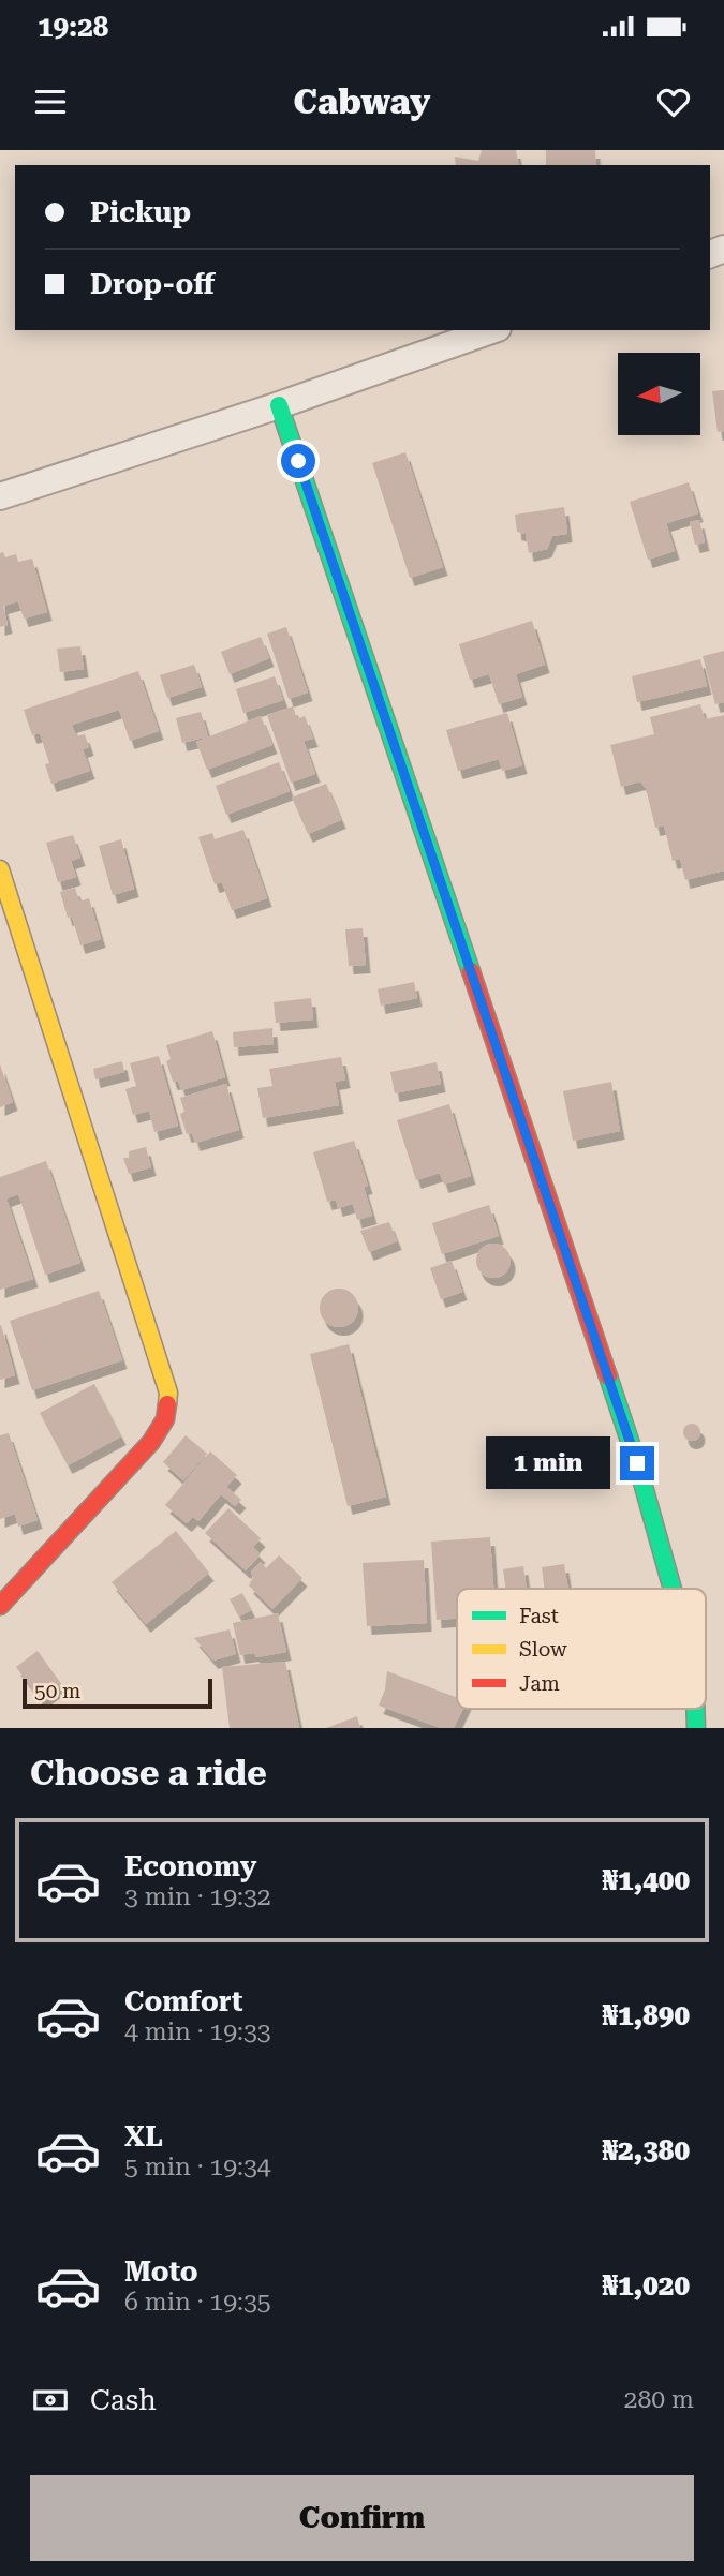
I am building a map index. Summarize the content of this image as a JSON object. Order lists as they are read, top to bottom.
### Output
{
  "legend": ["Fast", "Slow", "Jam"],
  "scale_bar": "50 m",
  "north": "left",
  "page": {
    "status": "19:28",
    "header": "Cabway",
    "banner": ["Pickup", "Drop-off"],
    "bubble": "1 min",
    "scale": "50 m",
    "heading": "Choose a ride",
    "list": [
      {
        "name": "Economy",
        "note": "3 min · 19:32",
        "value": "₦1,400"
      },
      {
        "name": "Comfort",
        "note": "4 min · 19:33",
        "value": "₦1,890"
      },
      {
        "name": "XL",
        "note": "5 min · 19:34",
        "value": "₦2,380"
      },
      {
        "name": "Moto",
        "note": "6 min · 19:35",
        "value": "₦1,020"
      }
    ],
    "pay": ["Cash", "280 m"],
    "buttons": "Confirm"
  }
}
